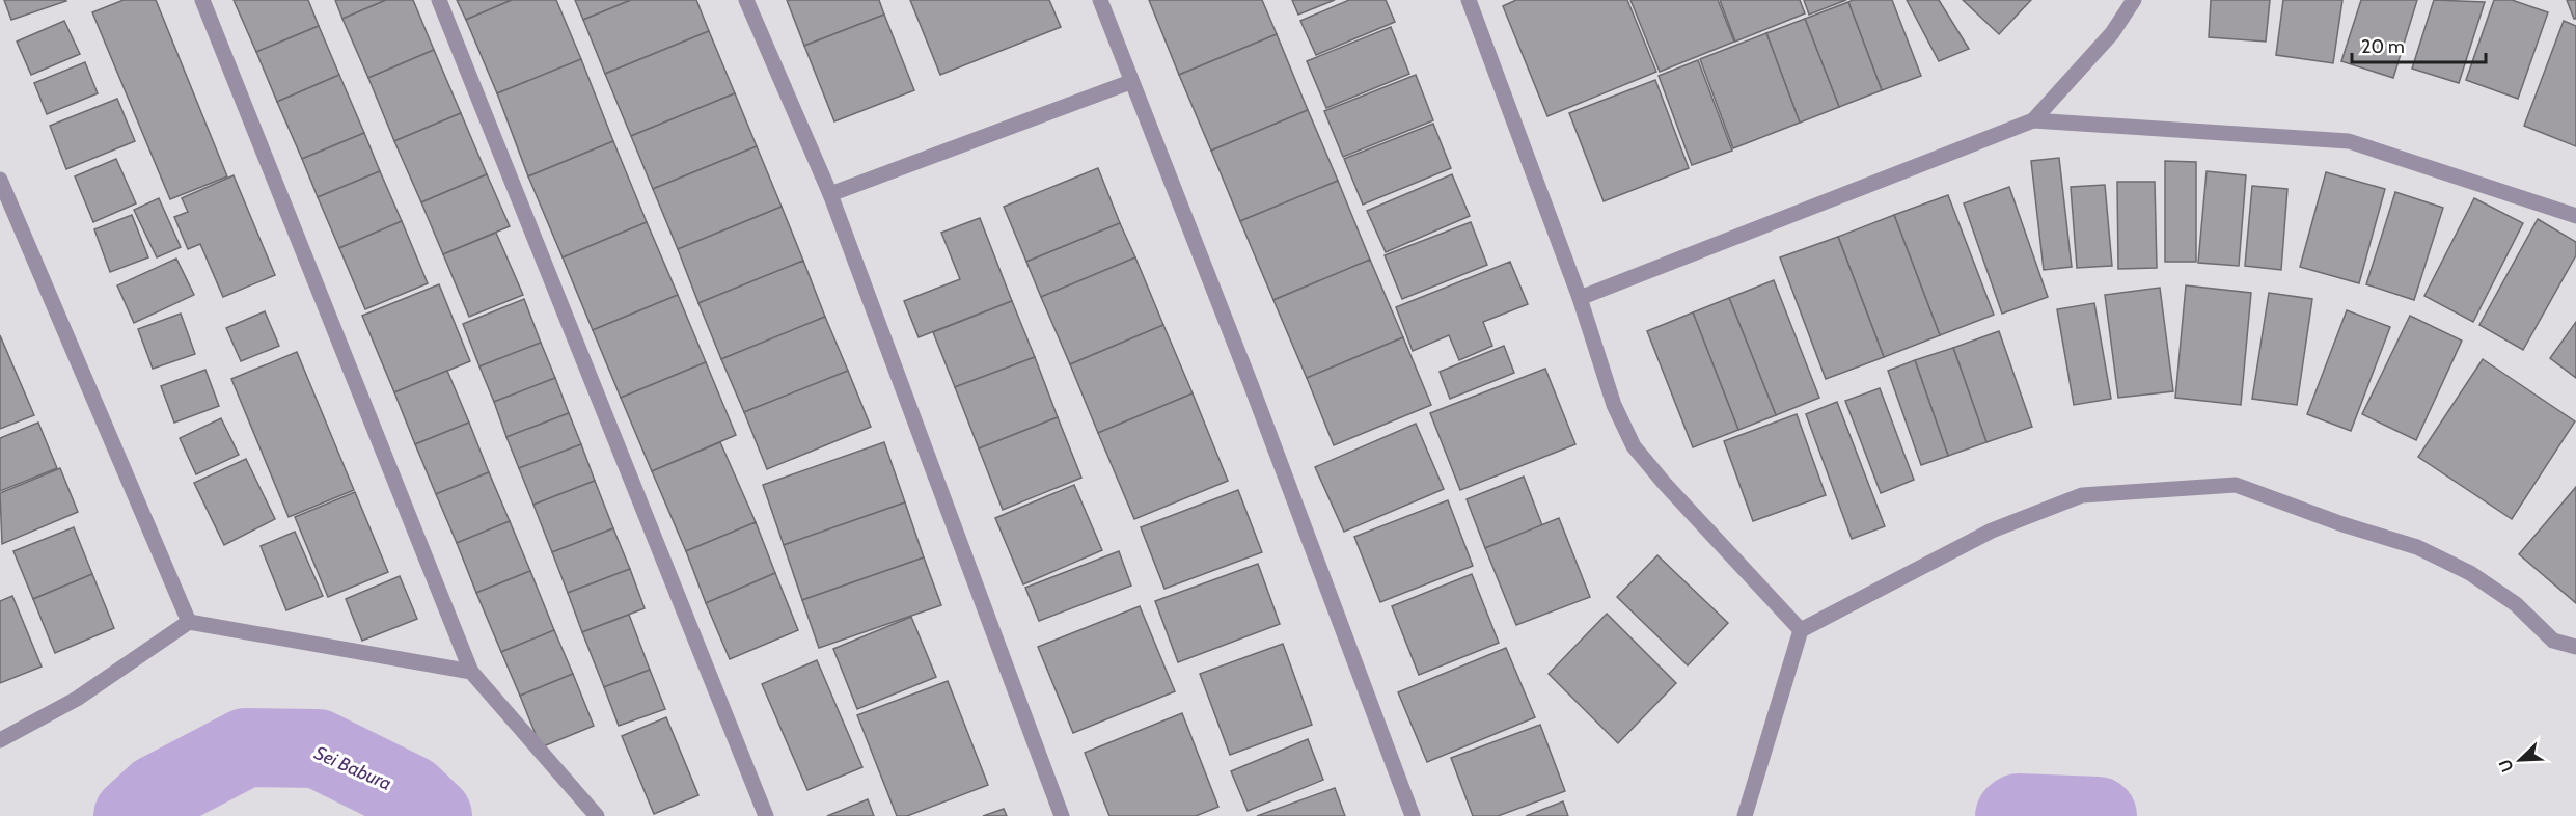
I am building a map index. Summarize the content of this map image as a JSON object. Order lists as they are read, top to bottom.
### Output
{
  "water": ["Sei Babura"],
  "scale_bar": "20 m",
  "north": "bottom left"
}
